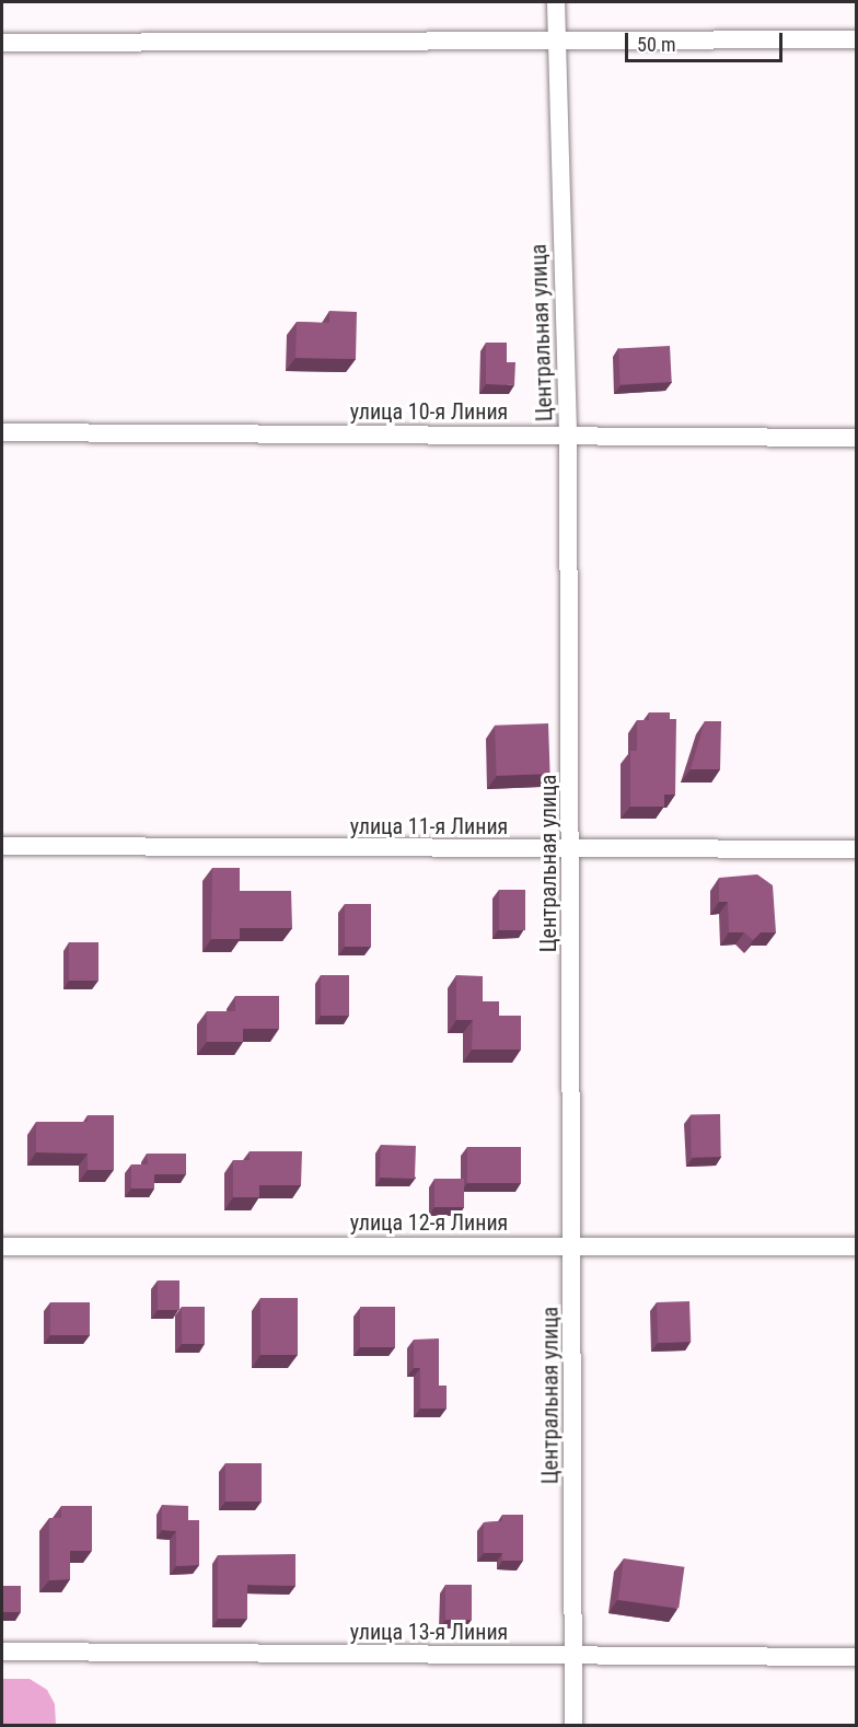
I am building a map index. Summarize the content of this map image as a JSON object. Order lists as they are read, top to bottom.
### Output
{
  "streets": {
    "street": [
      "Центральная улица",
      "улица 10-я Линия",
      "улица 11-я Линия",
      "улица 12-я Линия",
      "улица 13-я Линия"
    ]
  },
  "crossings": [
    ["Центральная улица", "улица 10-я Линия"],
    ["Центральная улица", "улица 11-я Линия"],
    ["Центральная улица", "улица 12-я Линия"],
    ["Центральная улица", "улица 13-я Линия"]
  ],
  "scale_bar": "50 m"
}
